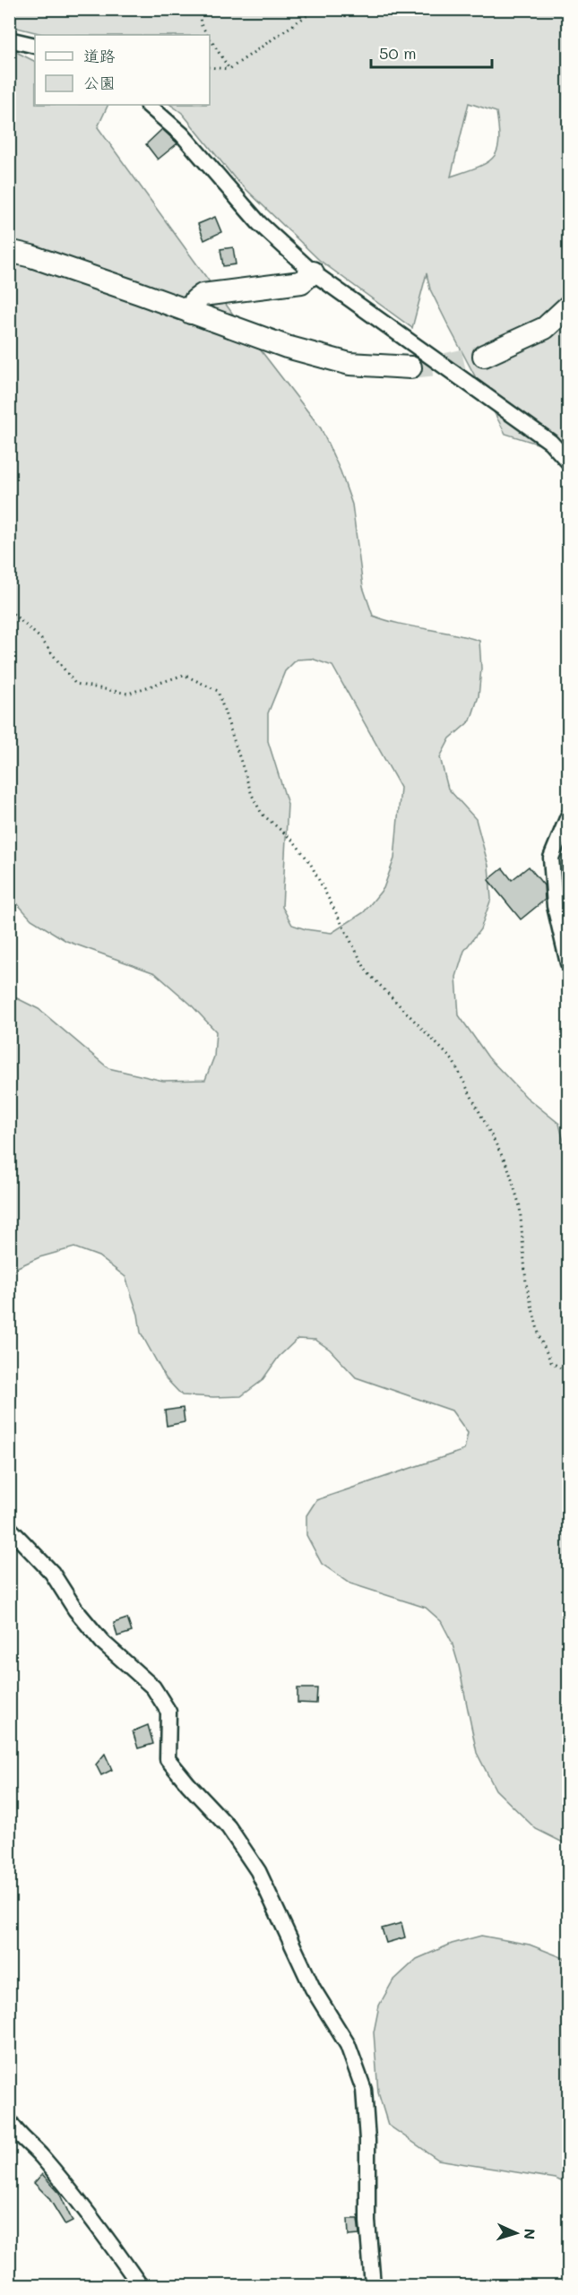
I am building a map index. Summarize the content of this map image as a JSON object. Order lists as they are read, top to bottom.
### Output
{
  "legend": ["道路", "公園"],
  "scale_bar": "50 m",
  "north": "right"
}
